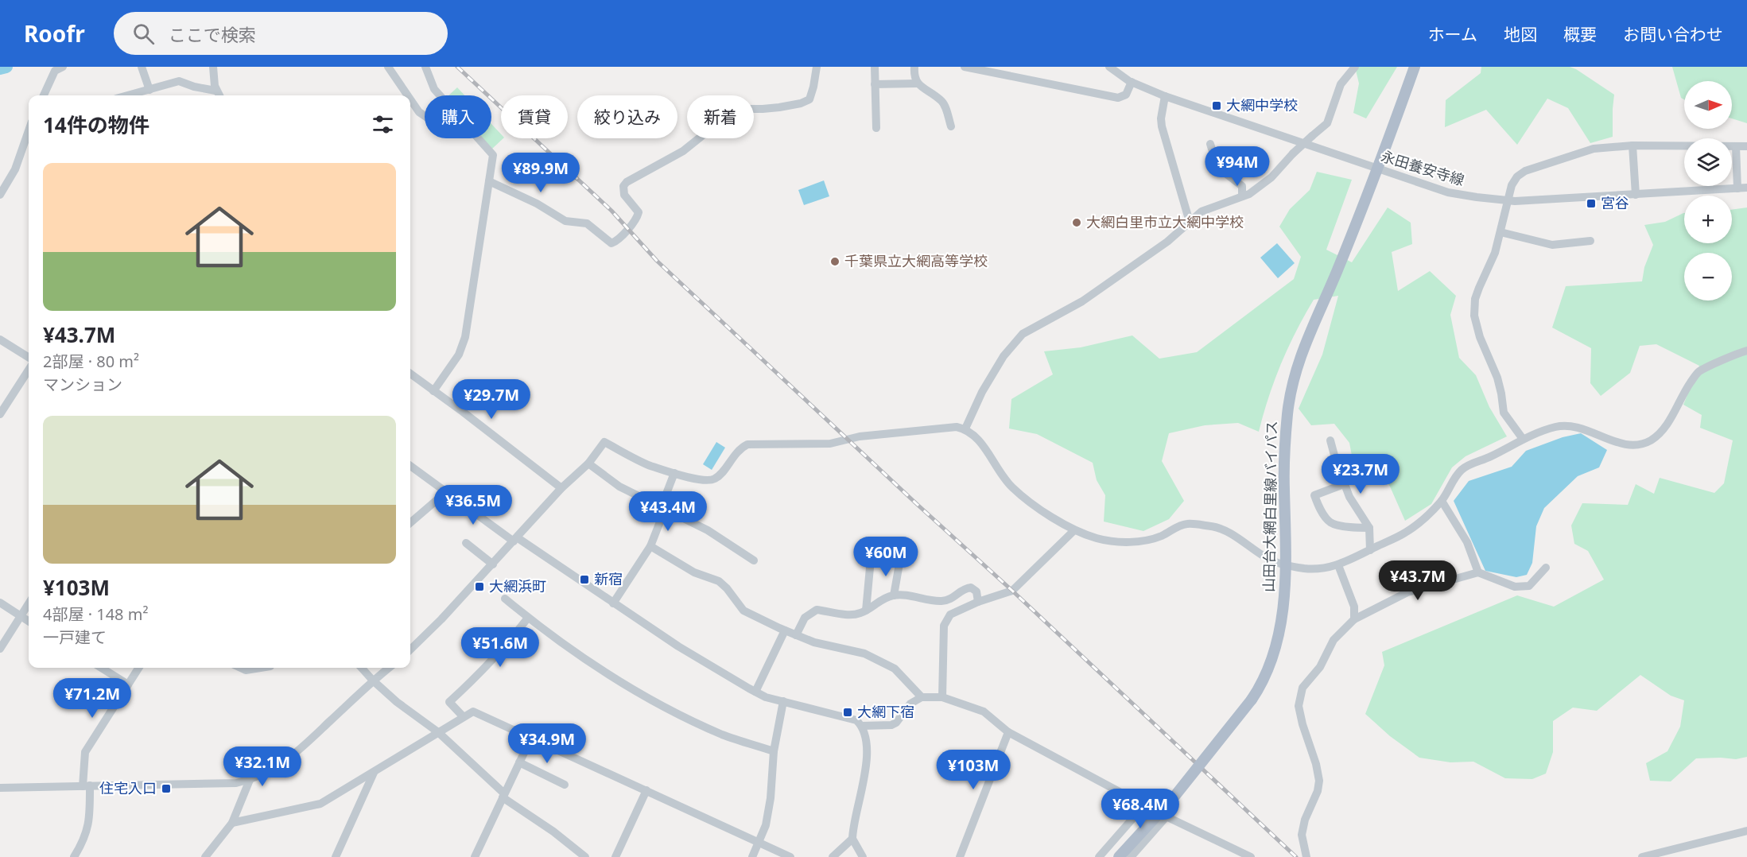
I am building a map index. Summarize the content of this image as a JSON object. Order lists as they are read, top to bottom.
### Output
{
  "streets": {
    "main road": ["山田台大網白里線バイパス"],
    "street": ["永田養安寺線"]
  },
  "crossings": [
    ["永田養安寺線", "山田台大網白里線バイパス"]
  ],
  "places": {
    "transit": [
      "大網中学校",
      "宮谷",
      "新宿",
      "大網浜町",
      "大網下宿",
      "住宅入口"
    ],
    "other": ["大網白里市立大網中学校", "千葉県立大網高等学校"]
  },
  "north": "right",
  "page": {
    "header": "Roofr",
    "search": "ここで検索",
    "nav": [
      "ホーム",
      "地図",
      "概要",
      "お問い合わせ"
    ],
    "map_buttons": ["+", "−"],
    "chip": [
      "購入",
      "賃貸",
      "絞り込み",
      "新着"
    ],
    "heading": "14件の物件",
    "price": [
      "¥94M",
      "¥89.9M",
      "¥29.7M",
      "¥23.7M",
      "¥36.5M",
      "¥43.4M",
      "¥60M",
      "¥43.7M",
      "¥51.6M",
      "¥71.2M",
      "¥34.9M",
      "¥32.1M",
      "¥103M",
      "¥68.4M"
    ],
    "list": [
      {
        "name": "¥43.7M",
        "note": "2部屋 · 80 m² · マンション"
      },
      {
        "name": "¥103M",
        "note": "4部屋 · 148 m² · 一戸建て"
      }
    ]
  }
}
